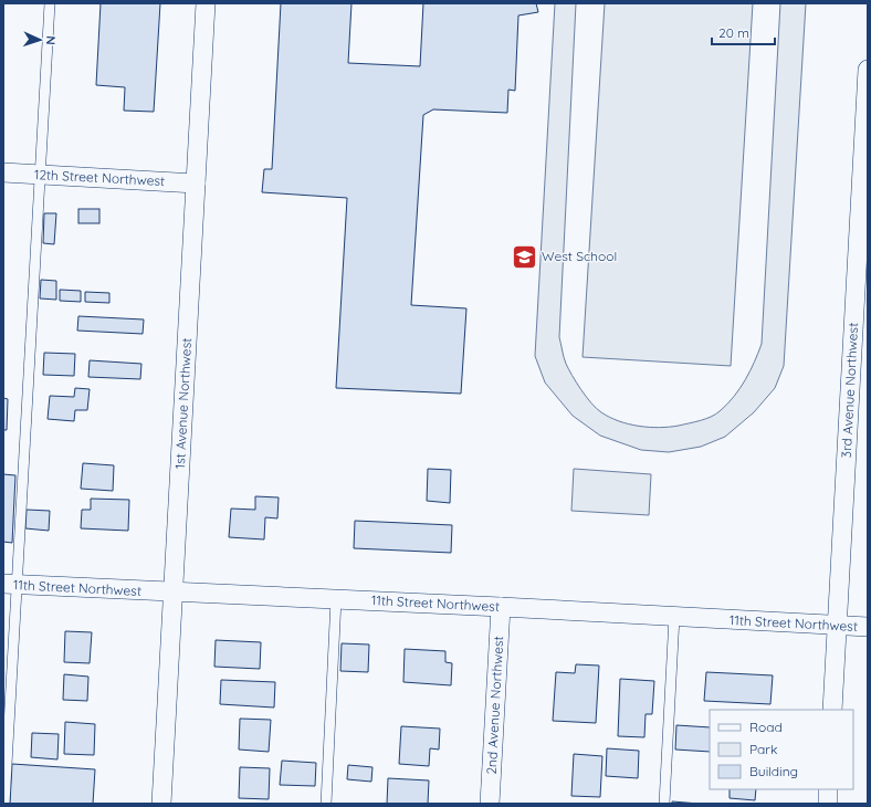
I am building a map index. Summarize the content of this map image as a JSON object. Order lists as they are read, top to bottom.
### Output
{
  "streets": {
    "street": [
      "12th Street Northwest",
      "3rd Avenue Northwest",
      "1st Avenue Northwest",
      "11th Street Northwest",
      "2nd Avenue Northwest"
    ]
  },
  "crossings": [
    ["12th Street Northwest", "1st Avenue Northwest"],
    ["3rd Avenue Northwest", "11th Street Northwest"],
    ["1st Avenue Northwest", "11th Street Northwest"],
    ["11th Street Northwest", "2nd Avenue Northwest"]
  ],
  "places": {
    "school or university": ["West School"]
  },
  "legend": ["Road", "Park", "Building"],
  "scale_bar": "20 m",
  "north": "right"
}
